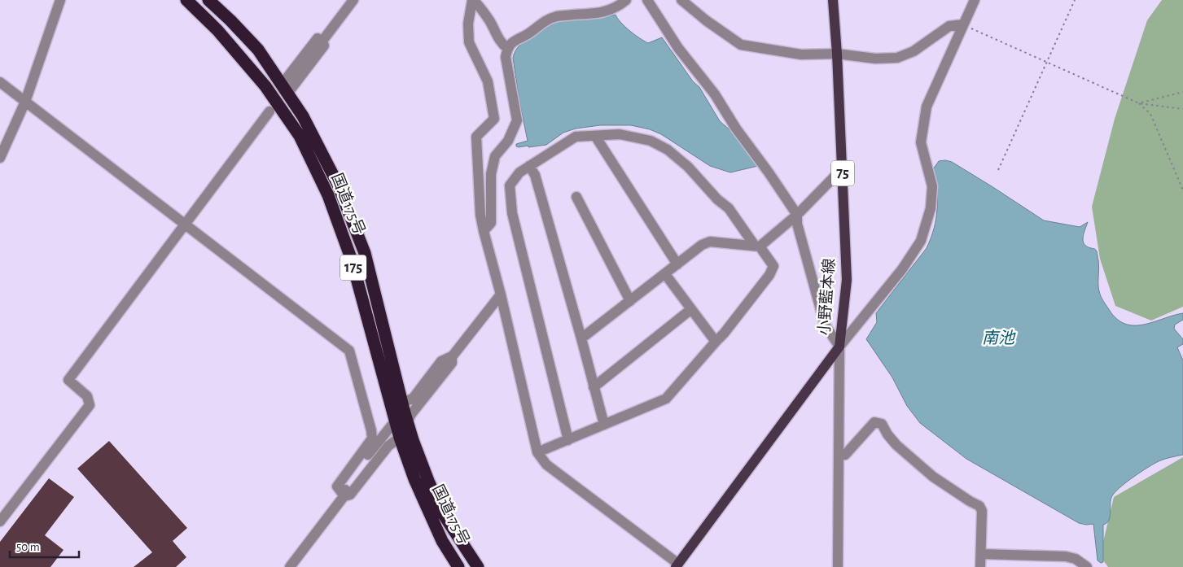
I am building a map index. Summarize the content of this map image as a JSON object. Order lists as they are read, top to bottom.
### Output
{
  "streets": {
    "highway": ["国道175号", "175"],
    "main road": ["75", "小野藍本線"]
  },
  "water": ["南池"],
  "scale_bar": "50 m"
}
